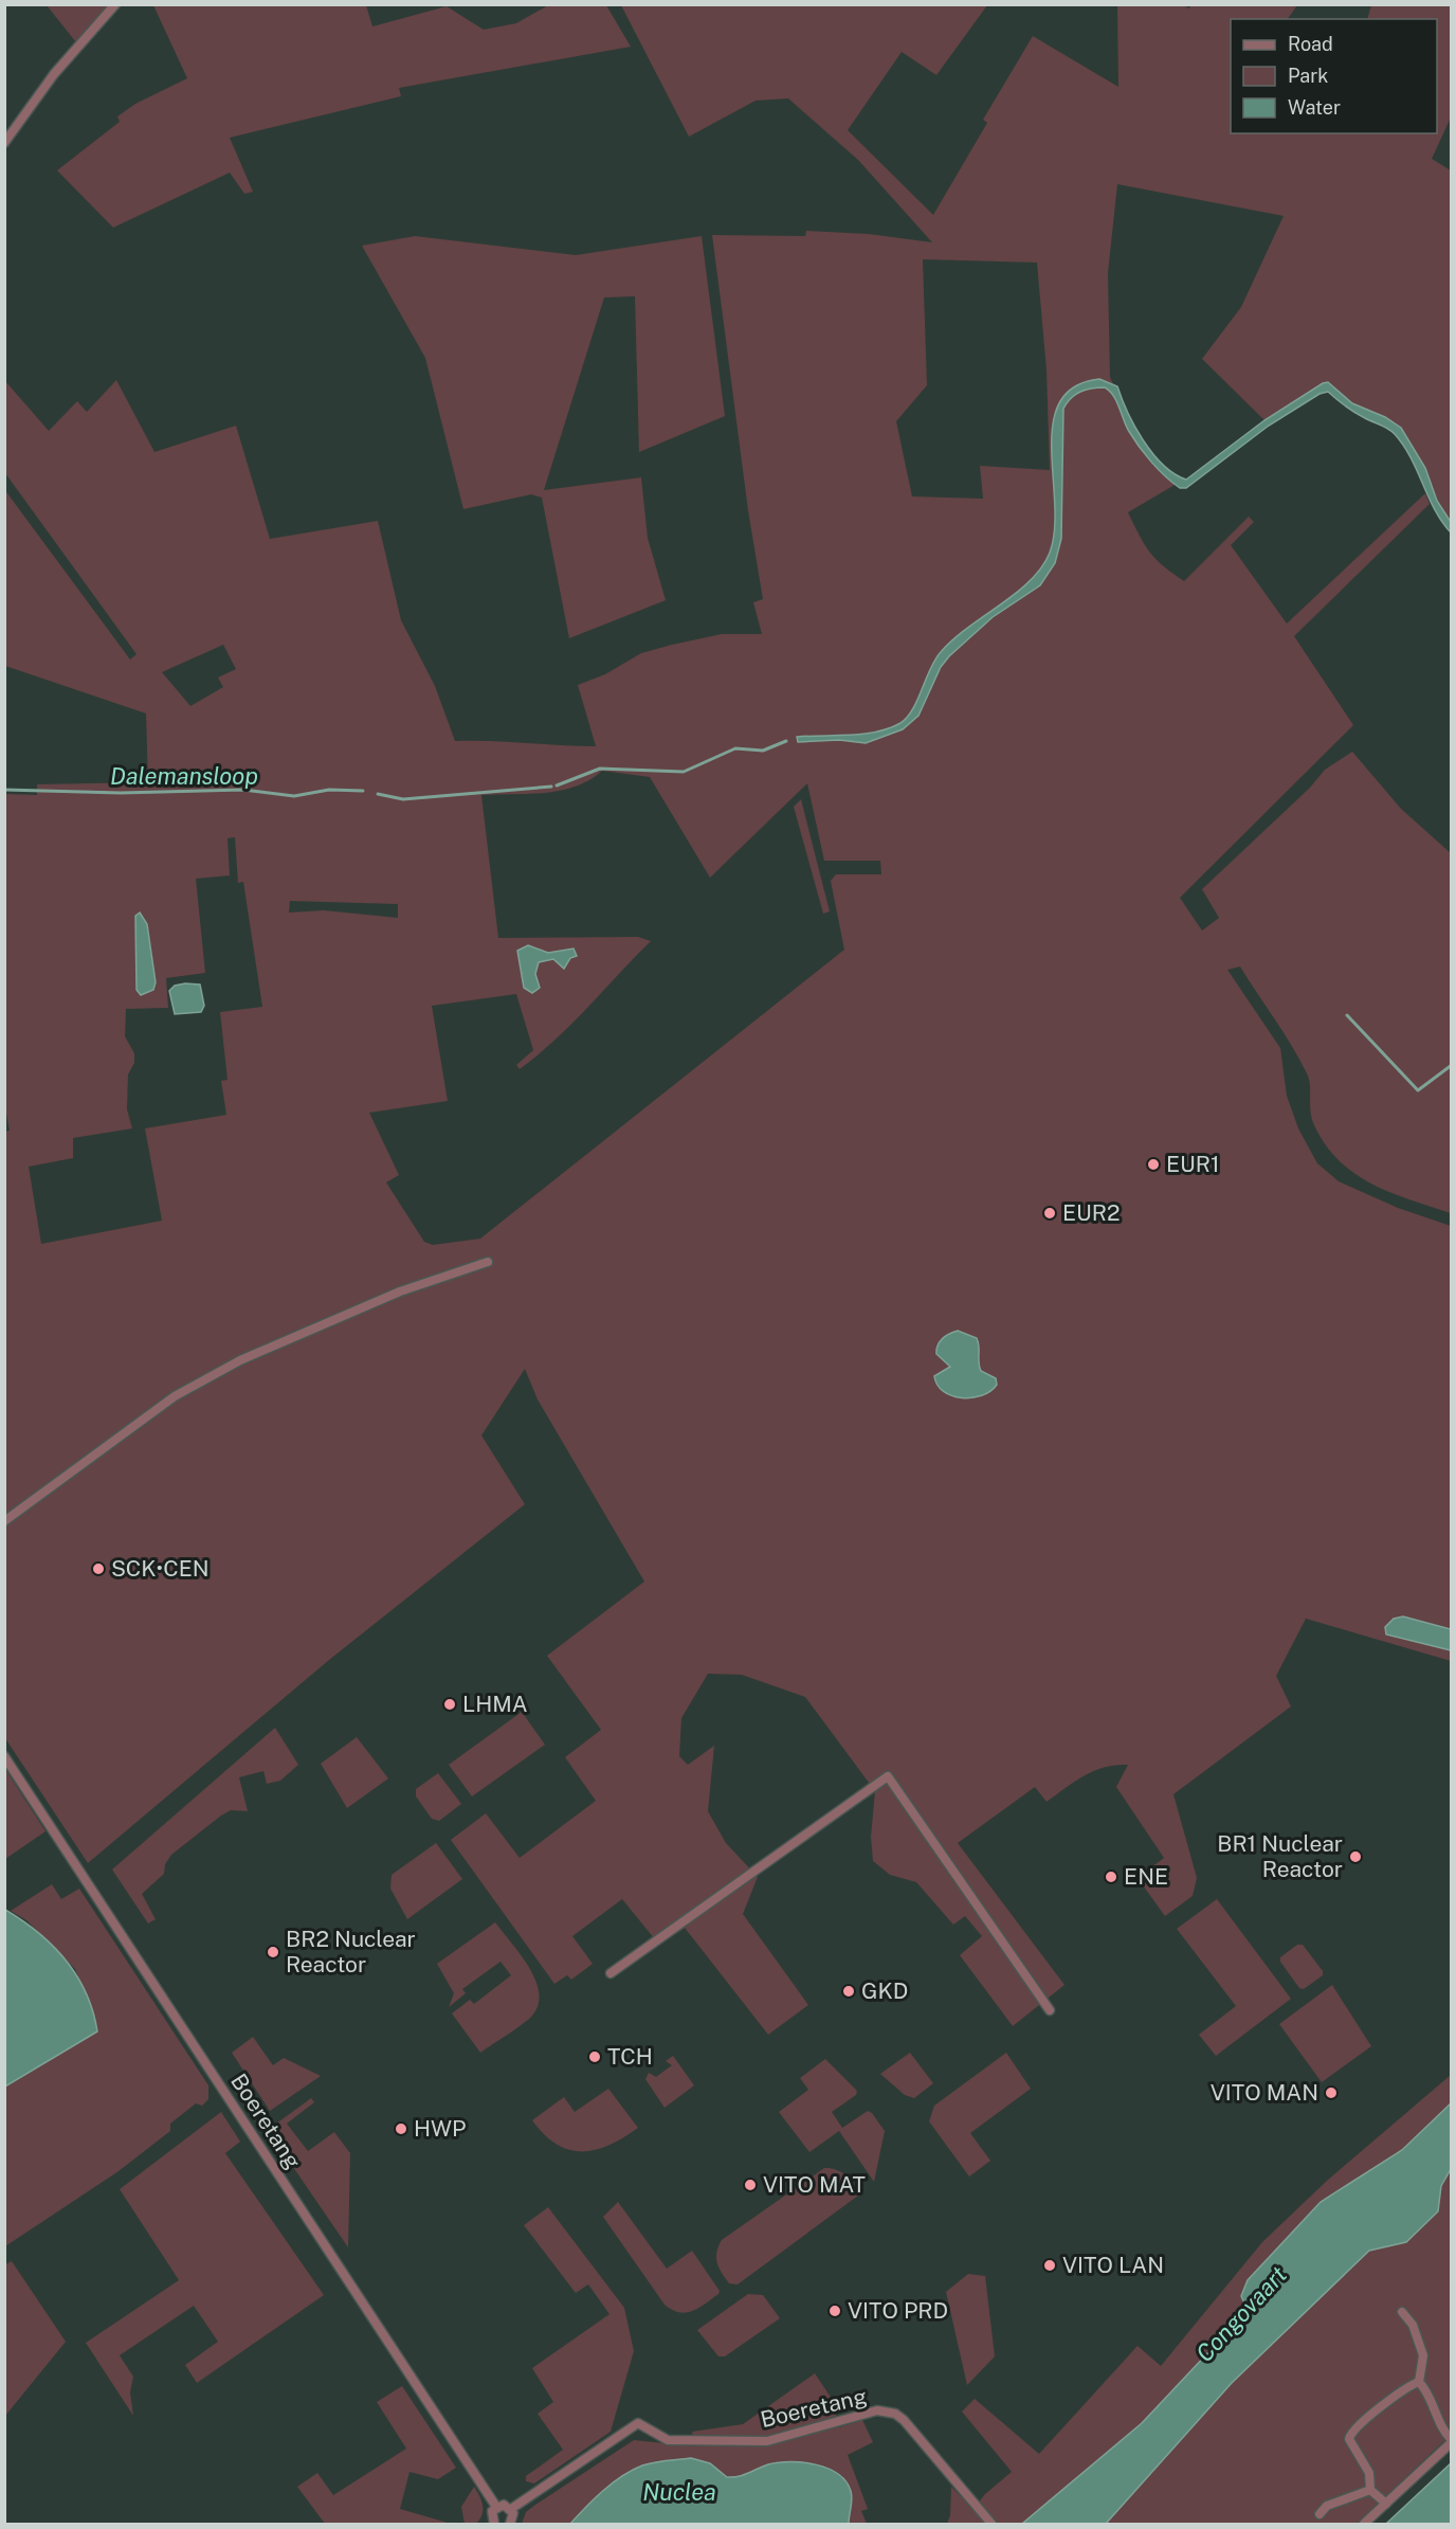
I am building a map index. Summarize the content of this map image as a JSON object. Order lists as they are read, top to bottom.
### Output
{
  "streets": {
    "street": ["Boeretang"]
  },
  "water": ["Dalemansloop", "Congovaart", "Nuclea"],
  "places": [
    "EUR1",
    "EUR2",
    "SCK•CEN",
    "LHMA",
    "BR1 Nuclear Reactor",
    "ENE",
    "BR2 Nuclear Reactor",
    "GKD",
    "TCH",
    "VITO MAN",
    "HWP",
    "VITO MAT",
    "VITO LAN",
    "VITO PRD"
  ],
  "legend": ["Road", "Park", "Water"]
}
